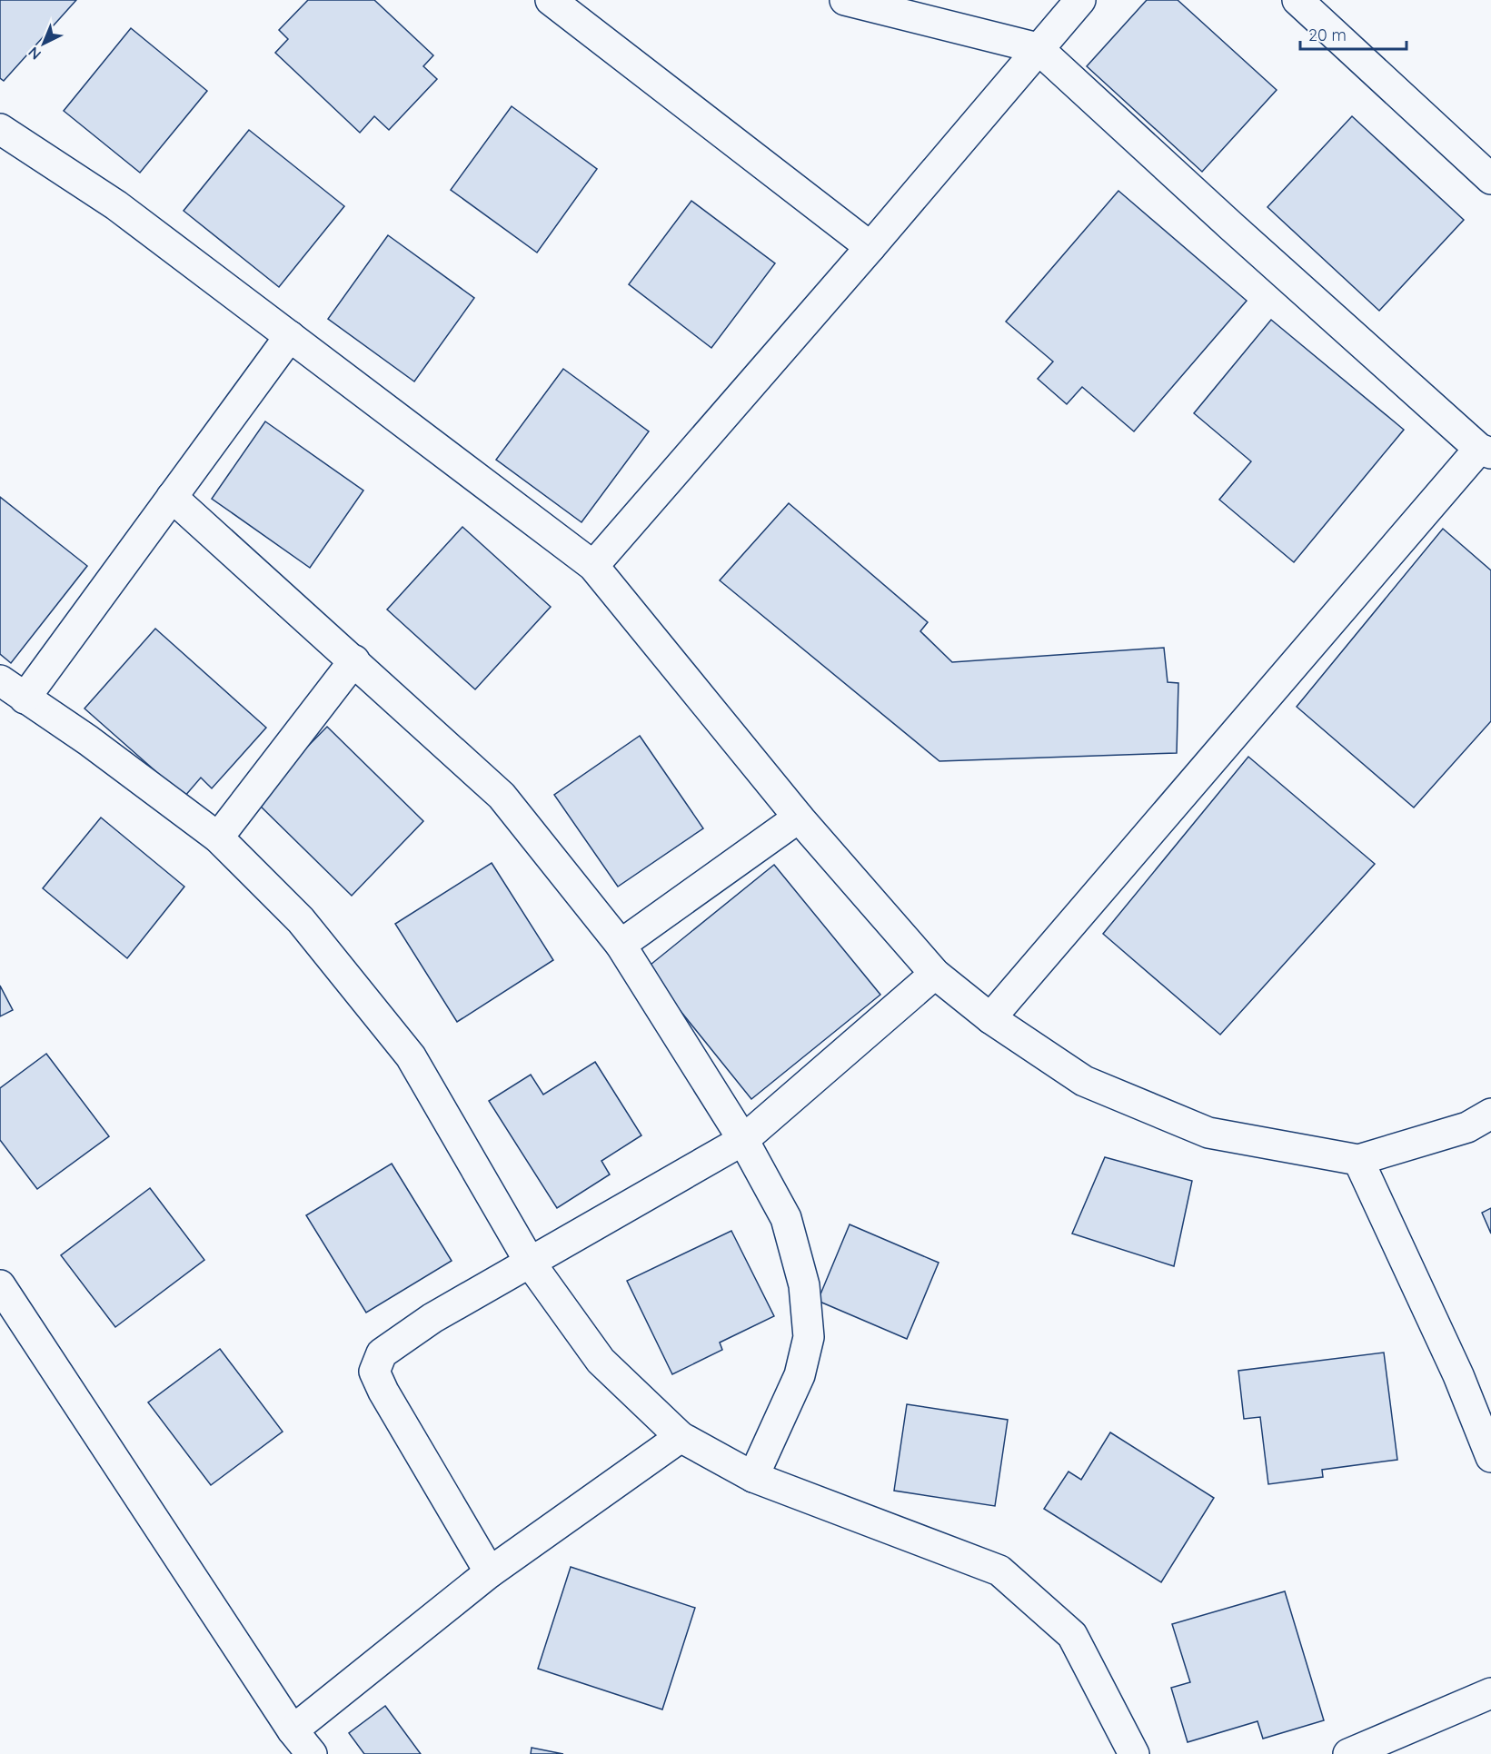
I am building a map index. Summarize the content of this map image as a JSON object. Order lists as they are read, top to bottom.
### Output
{
  "scale_bar": "20 m",
  "north": "bottom left"
}
